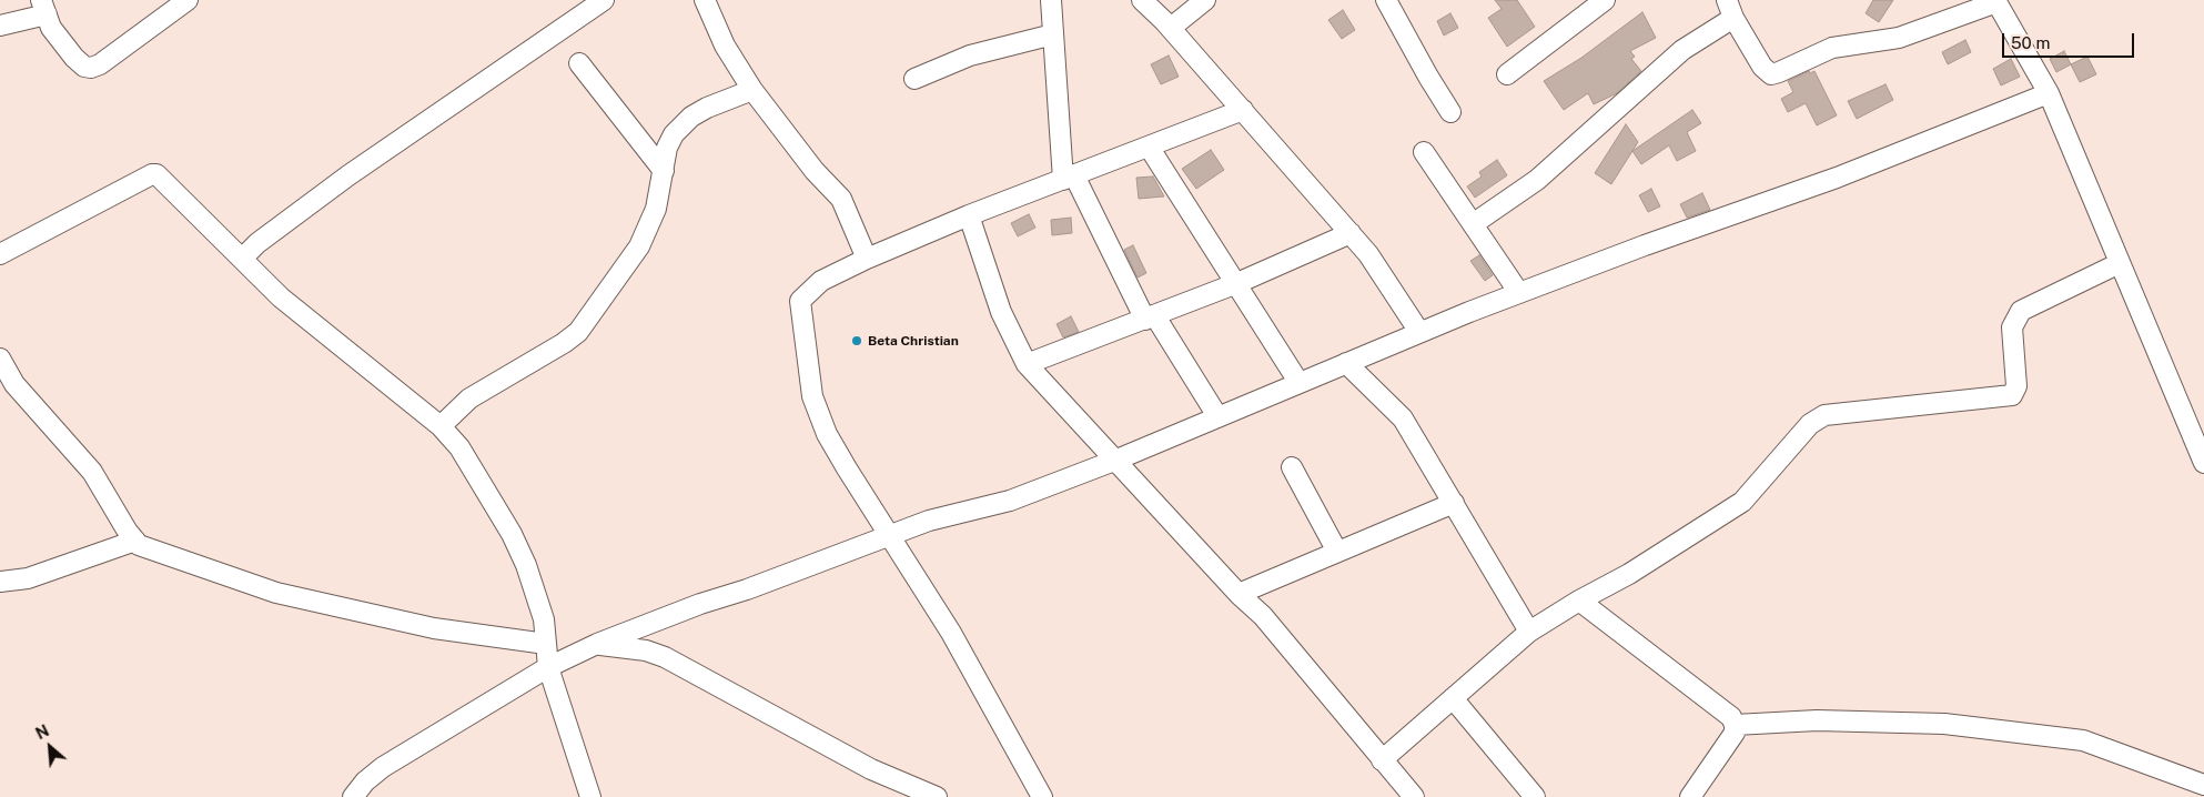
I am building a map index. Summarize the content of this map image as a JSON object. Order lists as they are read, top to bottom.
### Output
{
  "places": ["Beta Christian"],
  "scale_bar": "50 m",
  "north": "top left"
}
